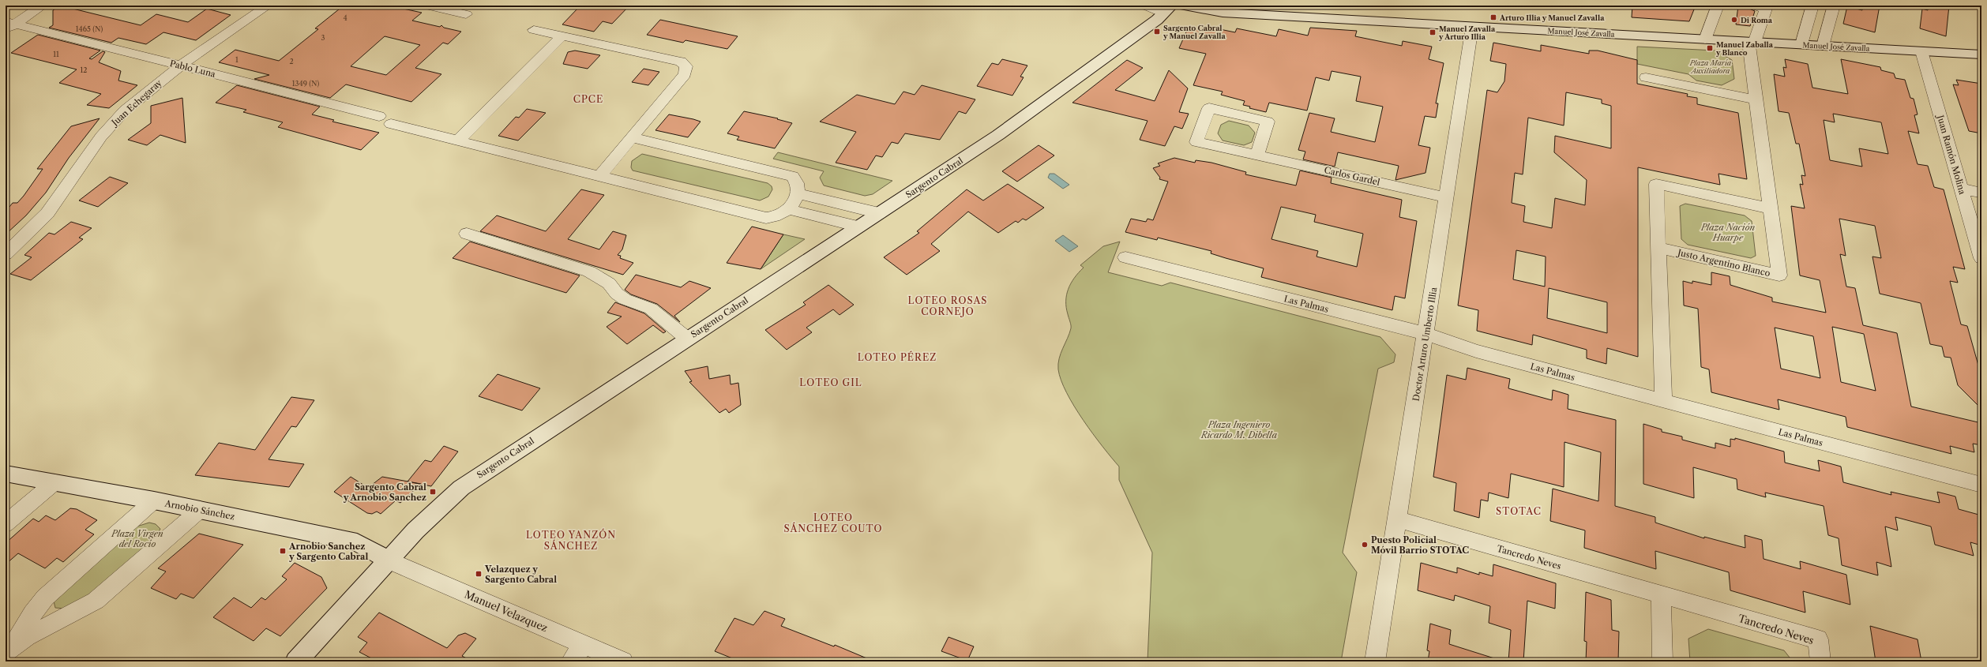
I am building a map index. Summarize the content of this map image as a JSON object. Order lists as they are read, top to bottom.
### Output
{
  "streets": {
    "street": [
      "Manuel José Zavalla",
      "Pablo Luna",
      "Juan Echegaray",
      "Juan Ramón Molina",
      "Carlos Gardel",
      "Sargento Cabral",
      "Justo Argentino Blanco",
      "Las Palmas",
      "Doctor Arturo Umberto Illia",
      "Arnobio Sánchez",
      "Tancredo Neves",
      "Manuel Velazquez"
    ]
  },
  "crossings": [
    ["Manuel José Zavalla", "Juan Ramón Molina"],
    ["Manuel José Zavalla", "Justo Argentino Blanco"],
    ["Manuel José Zavalla", "Doctor Arturo Umberto Illia"],
    ["Pablo Luna", "Juan Echegaray"],
    ["Carlos Gardel", "Doctor Arturo Umberto Illia"],
    ["Sargento Cabral", "Arnobio Sánchez"],
    ["Sargento Cabral", "Manuel Velazquez"],
    ["Las Palmas", "Doctor Arturo Umberto Illia"],
    ["Doctor Arturo Umberto Illia", "Tancredo Neves"],
    ["Arnobio Sánchez", "Manuel Velazquez"]
  ],
  "districts": [
    "CPCE",
    "LOTEO ROSAS CORNEJO",
    "LOTEO PÉREZ",
    "LOTEO GIL",
    "STOTAC",
    "LOTEO SÁNCHEZ COUTO",
    "LOTEO YANZÓN SÁNCHEZ"
  ],
  "parks": [
    "Plaza María Auxiliadora",
    "Plaza Nación Huarpe",
    "Plaza Ingeniero Ricardo M. Dibella",
    "Plaza Virgen del Rocío"
  ],
  "places": {
    "transit": [
      "Arturo Illia y Manuel Zavalla",
      "Sargento Cabral y Manuel Zavalla",
      "Manuel Zavalla y Arturo Illia",
      "Manuel Zaballa y Blanco",
      "Sargento Cabral y Arnobio Sanchez",
      "Arnobio Sanchez y Sargento Cabral",
      "Velazquez y Sargento Cabral"
    ],
    "other": ["Di Roma", "Puesto Policial Móvil Barrio STOTAC"]
  },
  "house_numbers": [
    "4",
    "1465 (N)",
    "3",
    "11",
    "1",
    "2",
    "12",
    "1349 (N)"
  ]
}
